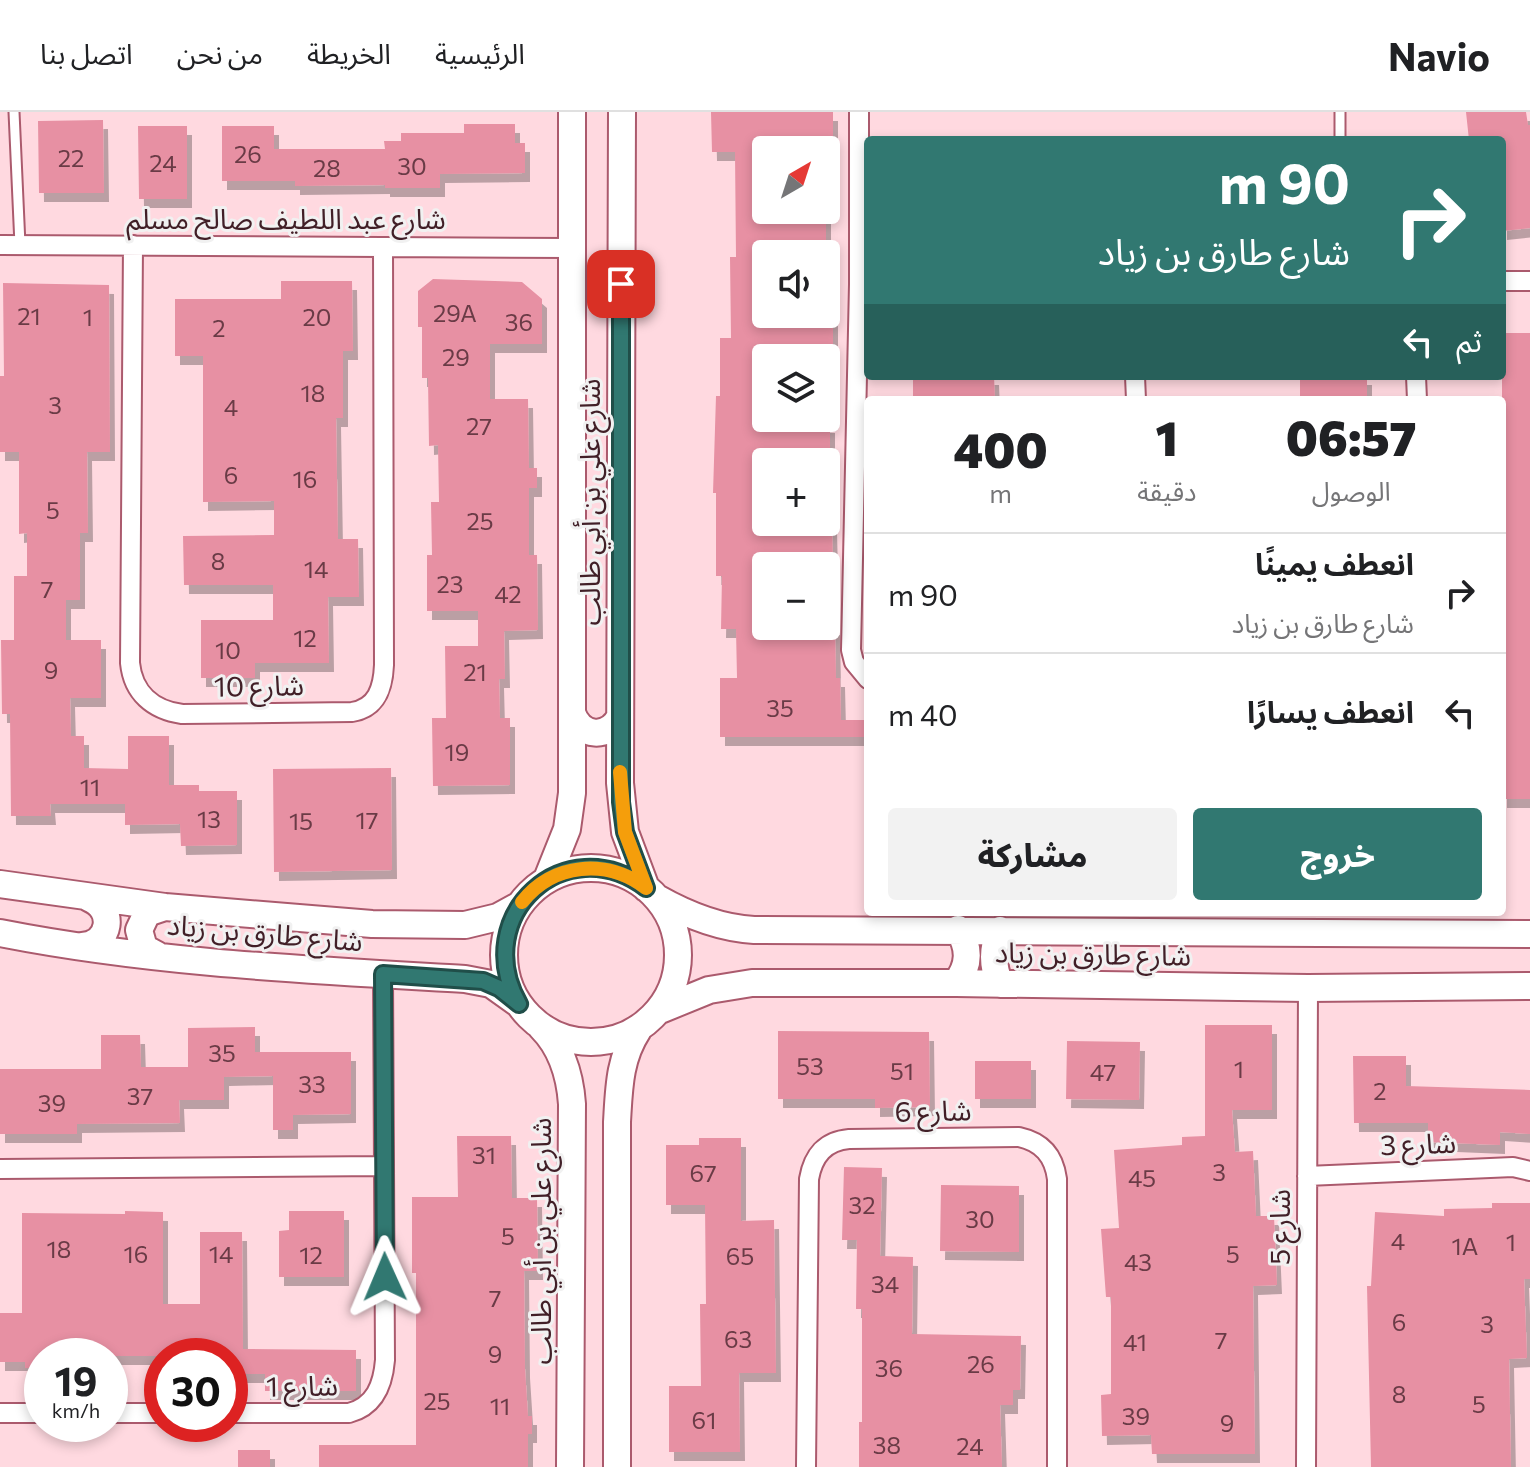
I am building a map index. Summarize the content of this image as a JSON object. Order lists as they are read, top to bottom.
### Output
{
  "streets": {
    "main road": ["شارع علي بن أبي طالب", "شارع طارق بن زياد"],
    "street": [
      "شارع عبد اللطيف صالح مسلم",
      "شارع 10",
      "شارع 6",
      "شارع 3",
      "شارع 5",
      "شارع 1"
    ]
  },
  "crossings": [
    ["شارع عبد اللطيف صالح مسلم", "شارع علي بن أبي طالب"],
    ["شارع عبد اللطيف صالح مسلم", "شارع 10"],
    ["شارع علي بن أبي طالب", "شارع طارق بن زياد"],
    ["شارع طارق بن زياد", "شارع 5"],
    ["شارع طارق بن زياد", "شارع 1"],
    ["شارع 3", "شارع 5"]
  ],
  "house_numbers": [
    "26",
    "22",
    "24",
    "30",
    "28",
    "29A",
    "21",
    "1",
    "20",
    "36",
    "2",
    "29",
    "18",
    "3",
    "4",
    "27",
    "6",
    "16",
    "5",
    "25",
    "8",
    "14",
    "23",
    "7",
    "42",
    "12",
    "10",
    "9",
    "21",
    "35",
    "19",
    "11",
    "13",
    "17",
    "15",
    "35",
    "53",
    "1",
    "51",
    "47",
    "33",
    "2",
    "37",
    "39",
    "31",
    "3",
    "67",
    "45",
    "32",
    "30",
    "5",
    "4",
    "1",
    "1A",
    "18",
    "16",
    "14",
    "5",
    "12",
    "65",
    "43",
    "34",
    "7",
    "6",
    "3",
    "63",
    "7",
    "41",
    "9",
    "26",
    "36",
    "8",
    "25",
    "5",
    "11",
    "39",
    "61",
    "9",
    "38",
    "24"
  ],
  "north": "top right",
  "page": {
    "header": "Navio",
    "nav": [
      "الرئيسية",
      "الخريطة",
      "من نحن",
      "اتصل بنا"
    ],
    "map_buttons": ["+", "−"],
    "turn": ["90 m", "شارع طارق بن زياد"],
    "then": "ثم",
    "eta": [
      "06:57",
      "الوصول",
      "1",
      "دقيقة",
      "400",
      "m"
    ],
    "list": [
      {
        "name": "انعطف يمينًا",
        "note": "شارع طارق بن زياد",
        "value": "90 m"
      },
      {
        "name": "انعطف يسارًا",
        "value": "40 m"
      }
    ],
    "buttons": ["خروج", "مشاركة"],
    "speed": "19 km/h",
    "limit": "30"
  }
}
